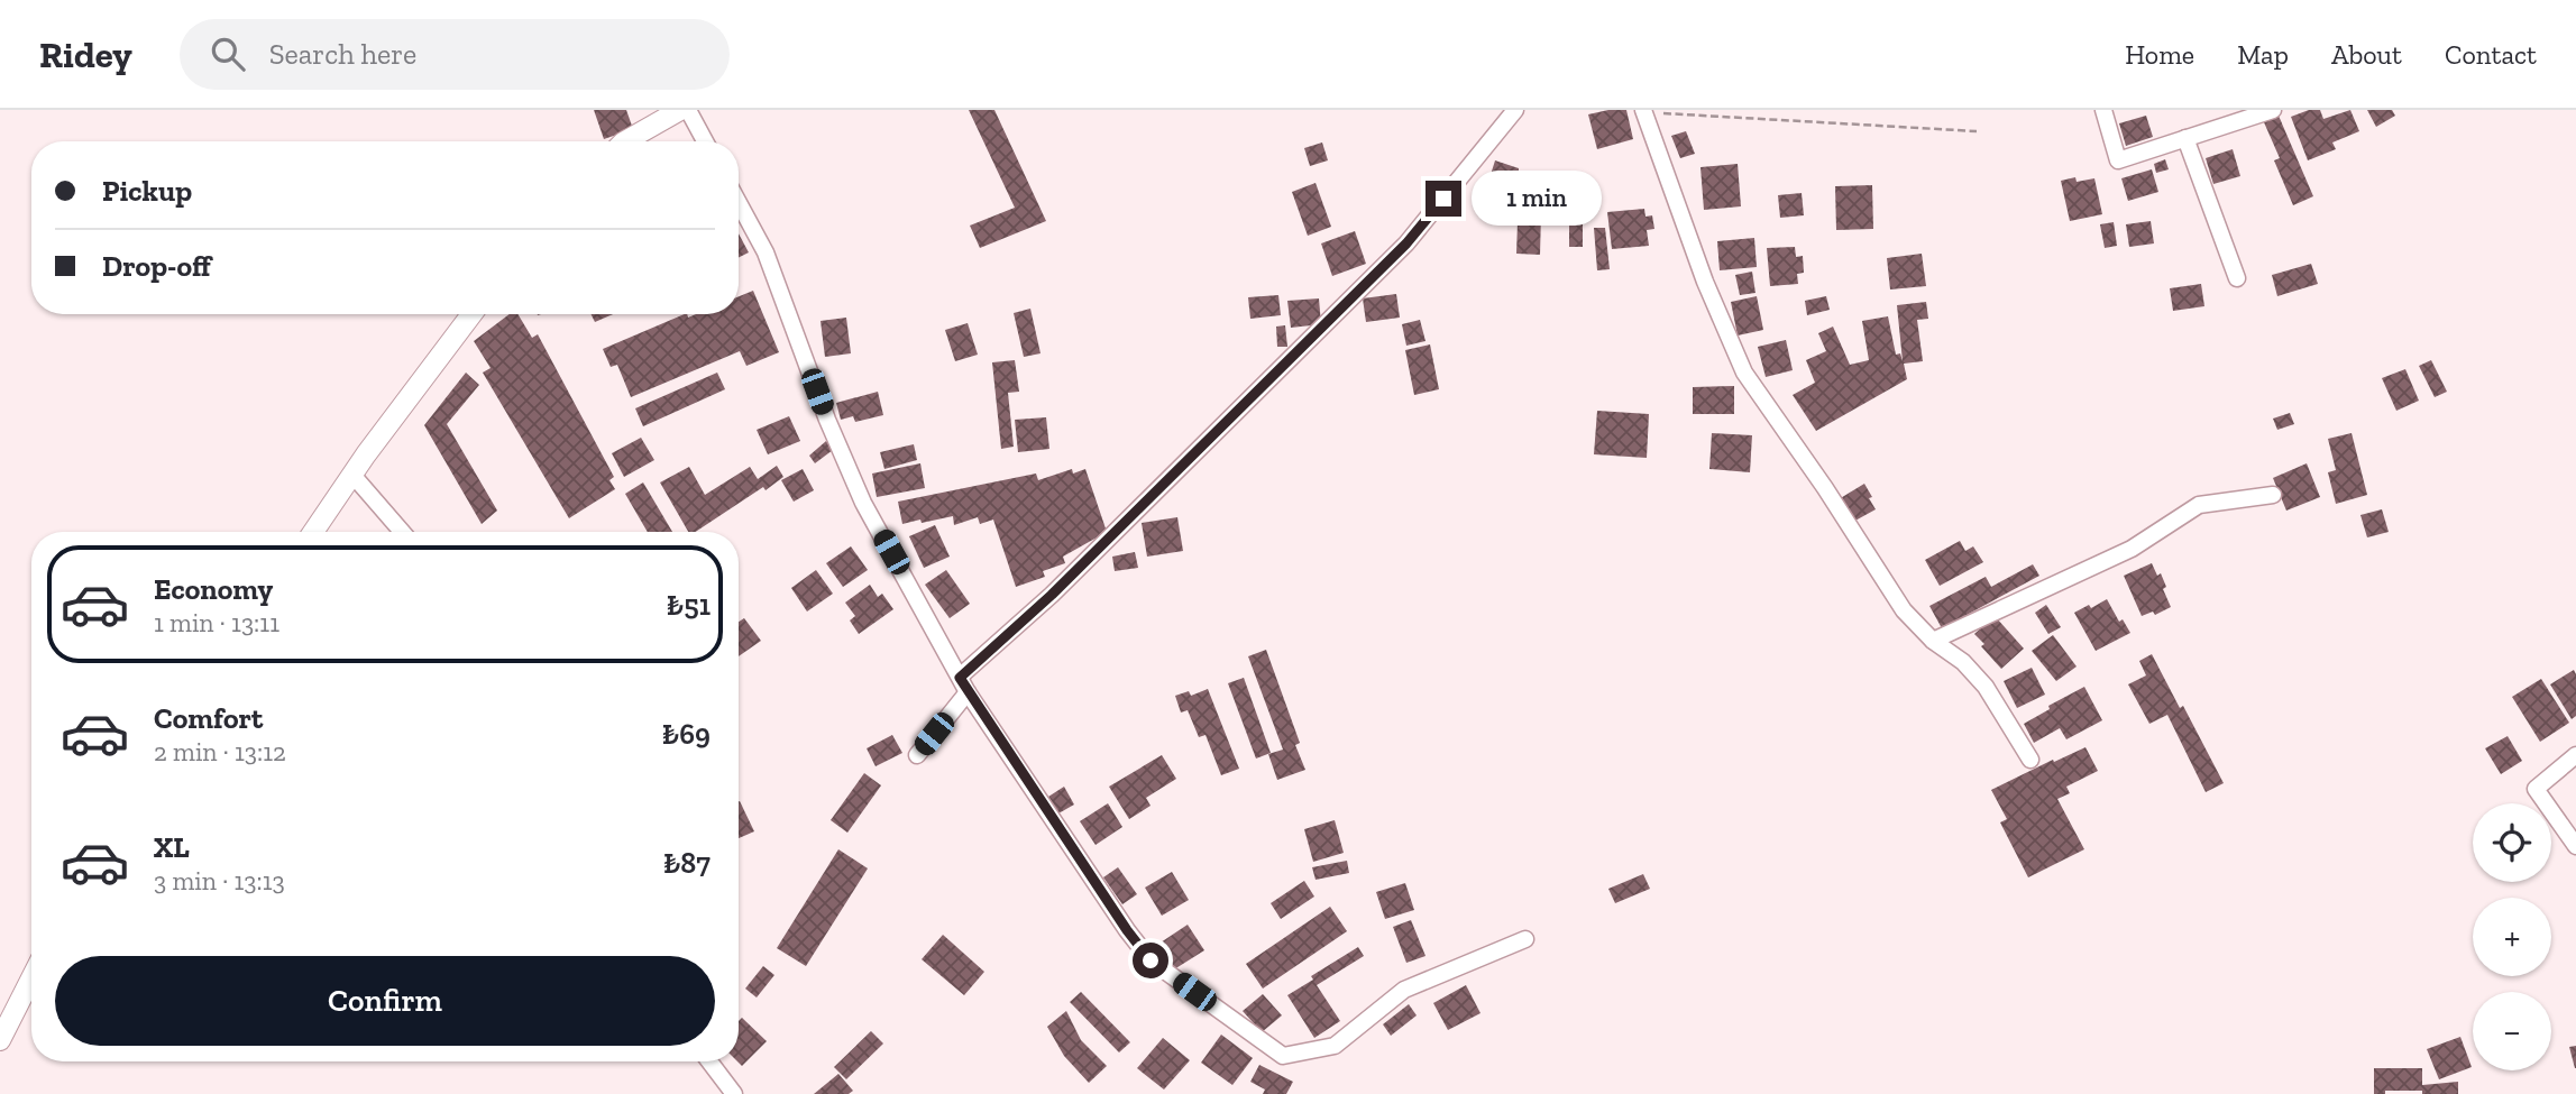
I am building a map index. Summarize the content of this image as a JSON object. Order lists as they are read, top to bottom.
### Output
{
  "page": {
    "header": "Ridey",
    "search": "Search here",
    "nav": [
      "Home",
      "Map",
      "About",
      "Contact"
    ],
    "banner": ["Pickup", "Drop-off"],
    "bubble": "1 min",
    "list": [
      {
        "name": "Economy",
        "note": "1 min · 13:11",
        "value": "₺51"
      },
      {
        "name": "Comfort",
        "note": "2 min · 13:12",
        "value": "₺69"
      },
      {
        "name": "XL",
        "note": "3 min · 13:13",
        "value": "₺87"
      }
    ],
    "map_buttons": ["+", "−"],
    "buttons": "Confirm"
  }
}
